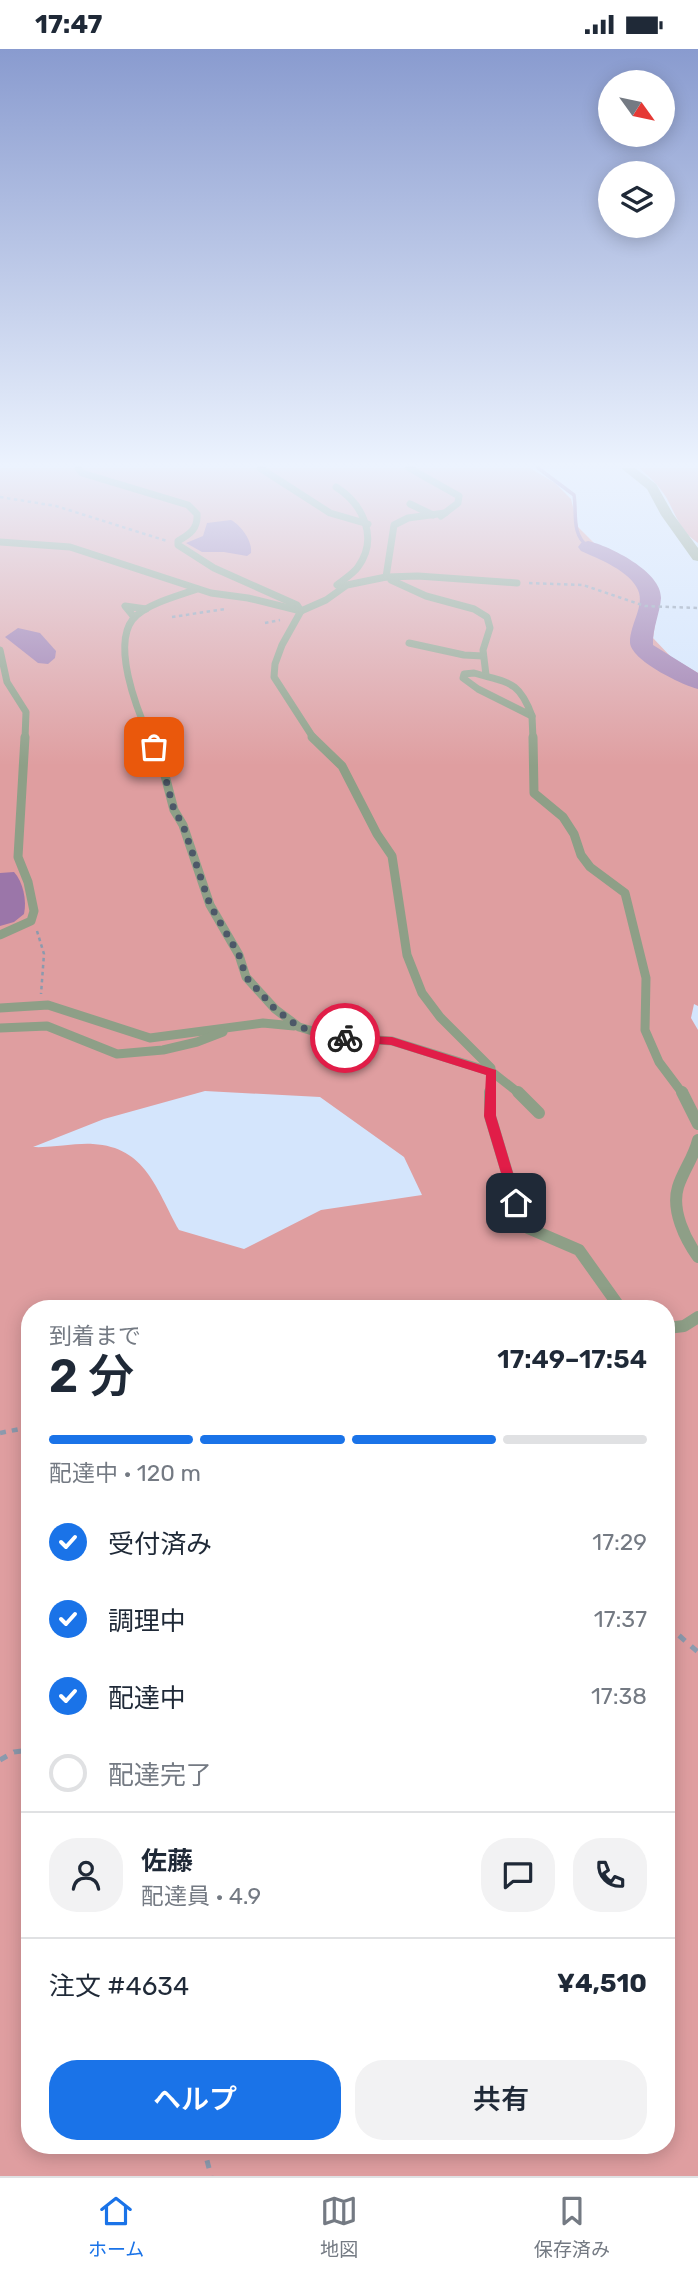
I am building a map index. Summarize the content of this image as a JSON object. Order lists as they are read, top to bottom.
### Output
{
  "north": "bottom right",
  "page": {
    "status": "17:47",
    "heading": ["2 分", "到着まで", "17:49–17:54"],
    "panel": [
      "佐藤",
      "配達員 · 4.9",
      "注文 #4634",
      "¥4,510"
    ],
    "bar": "配達中 · 120 m",
    "list": [
      ["受付済み", "17:29"],
      ["調理中", "17:37"],
      ["配達中", "17:38"],
      "配達完了"
    ],
    "buttons": ["ヘルプ", "共有"],
    "tabs": ["ホーム", "地図", "保存済み"]
  }
}
